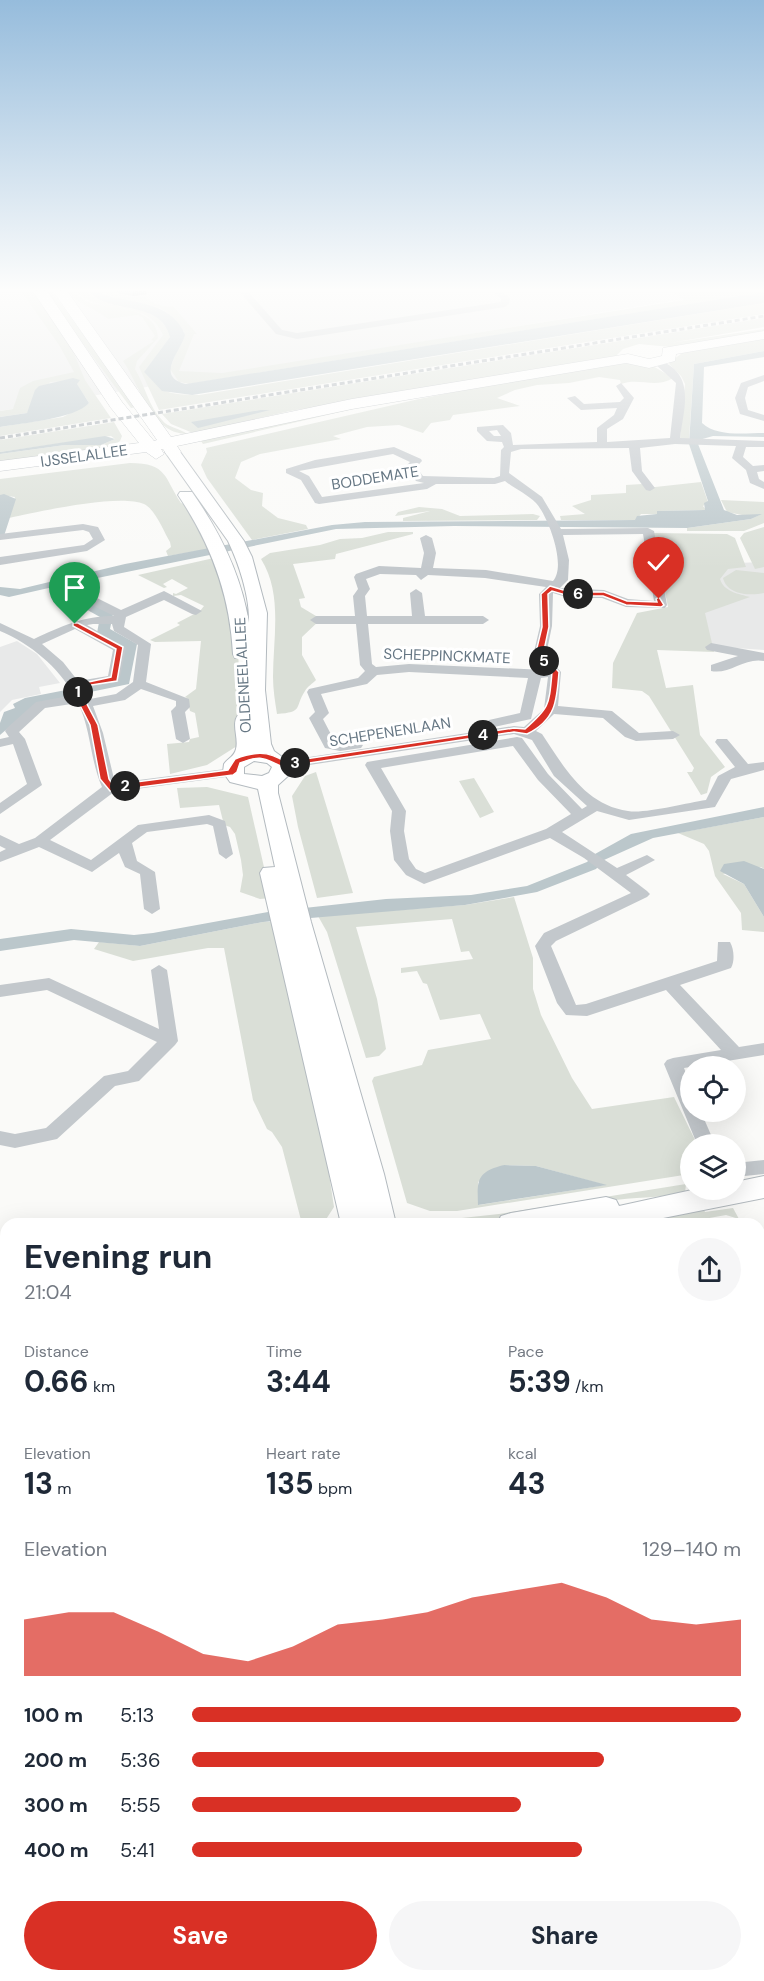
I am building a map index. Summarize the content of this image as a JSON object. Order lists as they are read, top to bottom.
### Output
{
  "streets": {
    "main road": ["IJSSELALLEE", "OLDENEELALLEE"],
    "street": ["BODDEMATE", "SCHEPPINCKMATE", "SCHEPENENLAAN"]
  },
  "crossings": [
    ["IJSSELALLEE", "OLDENEELALLEE"],
    ["SCHEPPINCKMATE", "SCHEPENENLAAN"],
    ["OLDENEELALLEE", "SCHEPENENLAAN"]
  ],
  "page": {
    "pins": [
      "6",
      "5",
      "1",
      "4",
      "3",
      "2"
    ],
    "heading": ["Evening run", "21:04"],
    "stats": [
      ["Distance", "0.66 km"],
      ["Time", "3:44"],
      ["Pace", "5:39 /km"],
      ["Elevation", "13 m"],
      ["Heart rate", "135 bpm"],
      ["kcal", "43"]
    ],
    "chart": ["Elevation", "129–140 m"],
    "list": [
      {
        "name": "100 m",
        "note": "5:13"
      },
      {
        "name": "200 m",
        "note": "5:36"
      },
      {
        "name": "300 m",
        "note": "5:55"
      },
      {
        "name": "400 m",
        "note": "5:41"
      }
    ],
    "buttons": ["Save", "Share"]
  }
}
